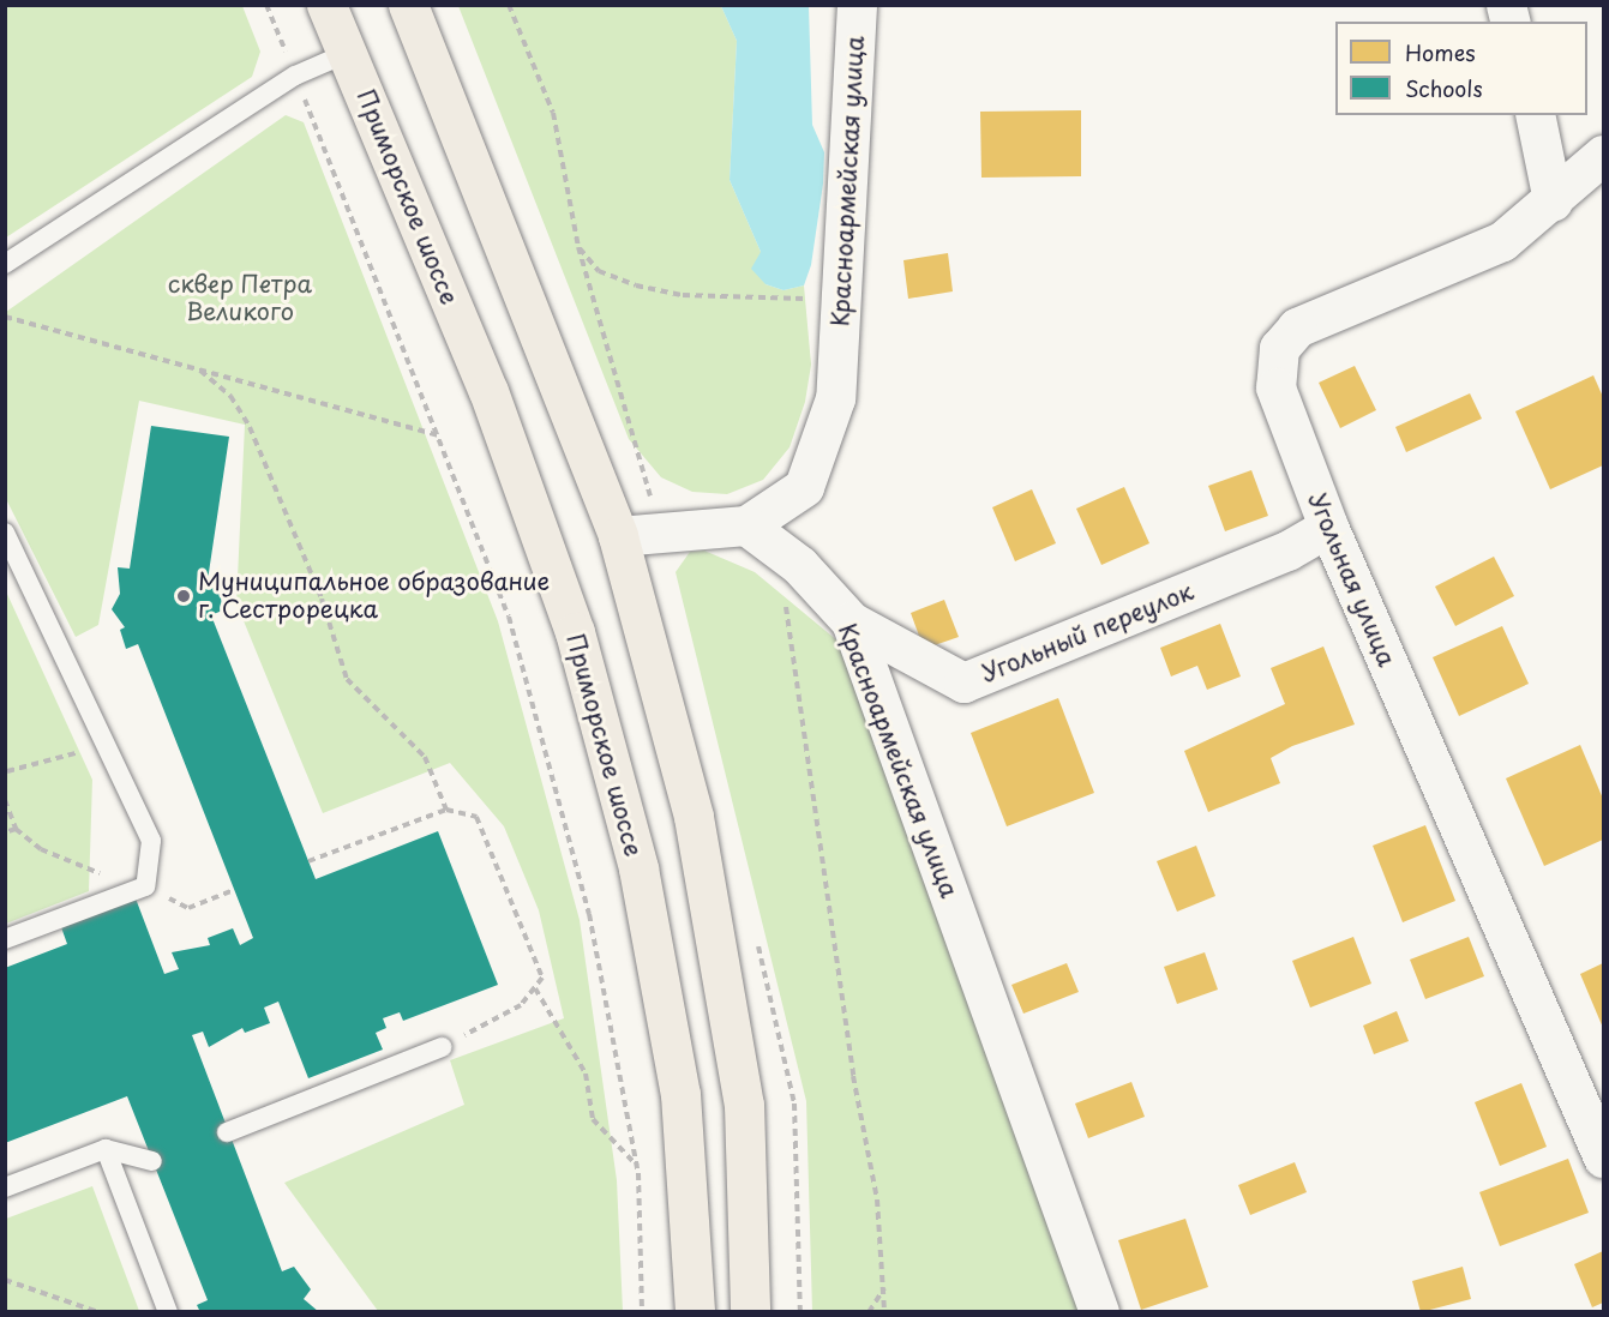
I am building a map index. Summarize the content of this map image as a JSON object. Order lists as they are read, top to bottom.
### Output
{
  "streets": {
    "highway": ["Приморское шоссе"],
    "street": ["Красноармейская улица", "Угольная улица", "Угольный переулок"]
  },
  "crossings": [
    ["Красноармейская улица", "Угольный переулок"],
    ["Угольная улица", "Угольный переулок"]
  ],
  "parks": ["сквер Петра Великого"],
  "places": ["Муниципальное образование г. Сестрорецка"],
  "legend": ["Homes", "Schools"]
}
